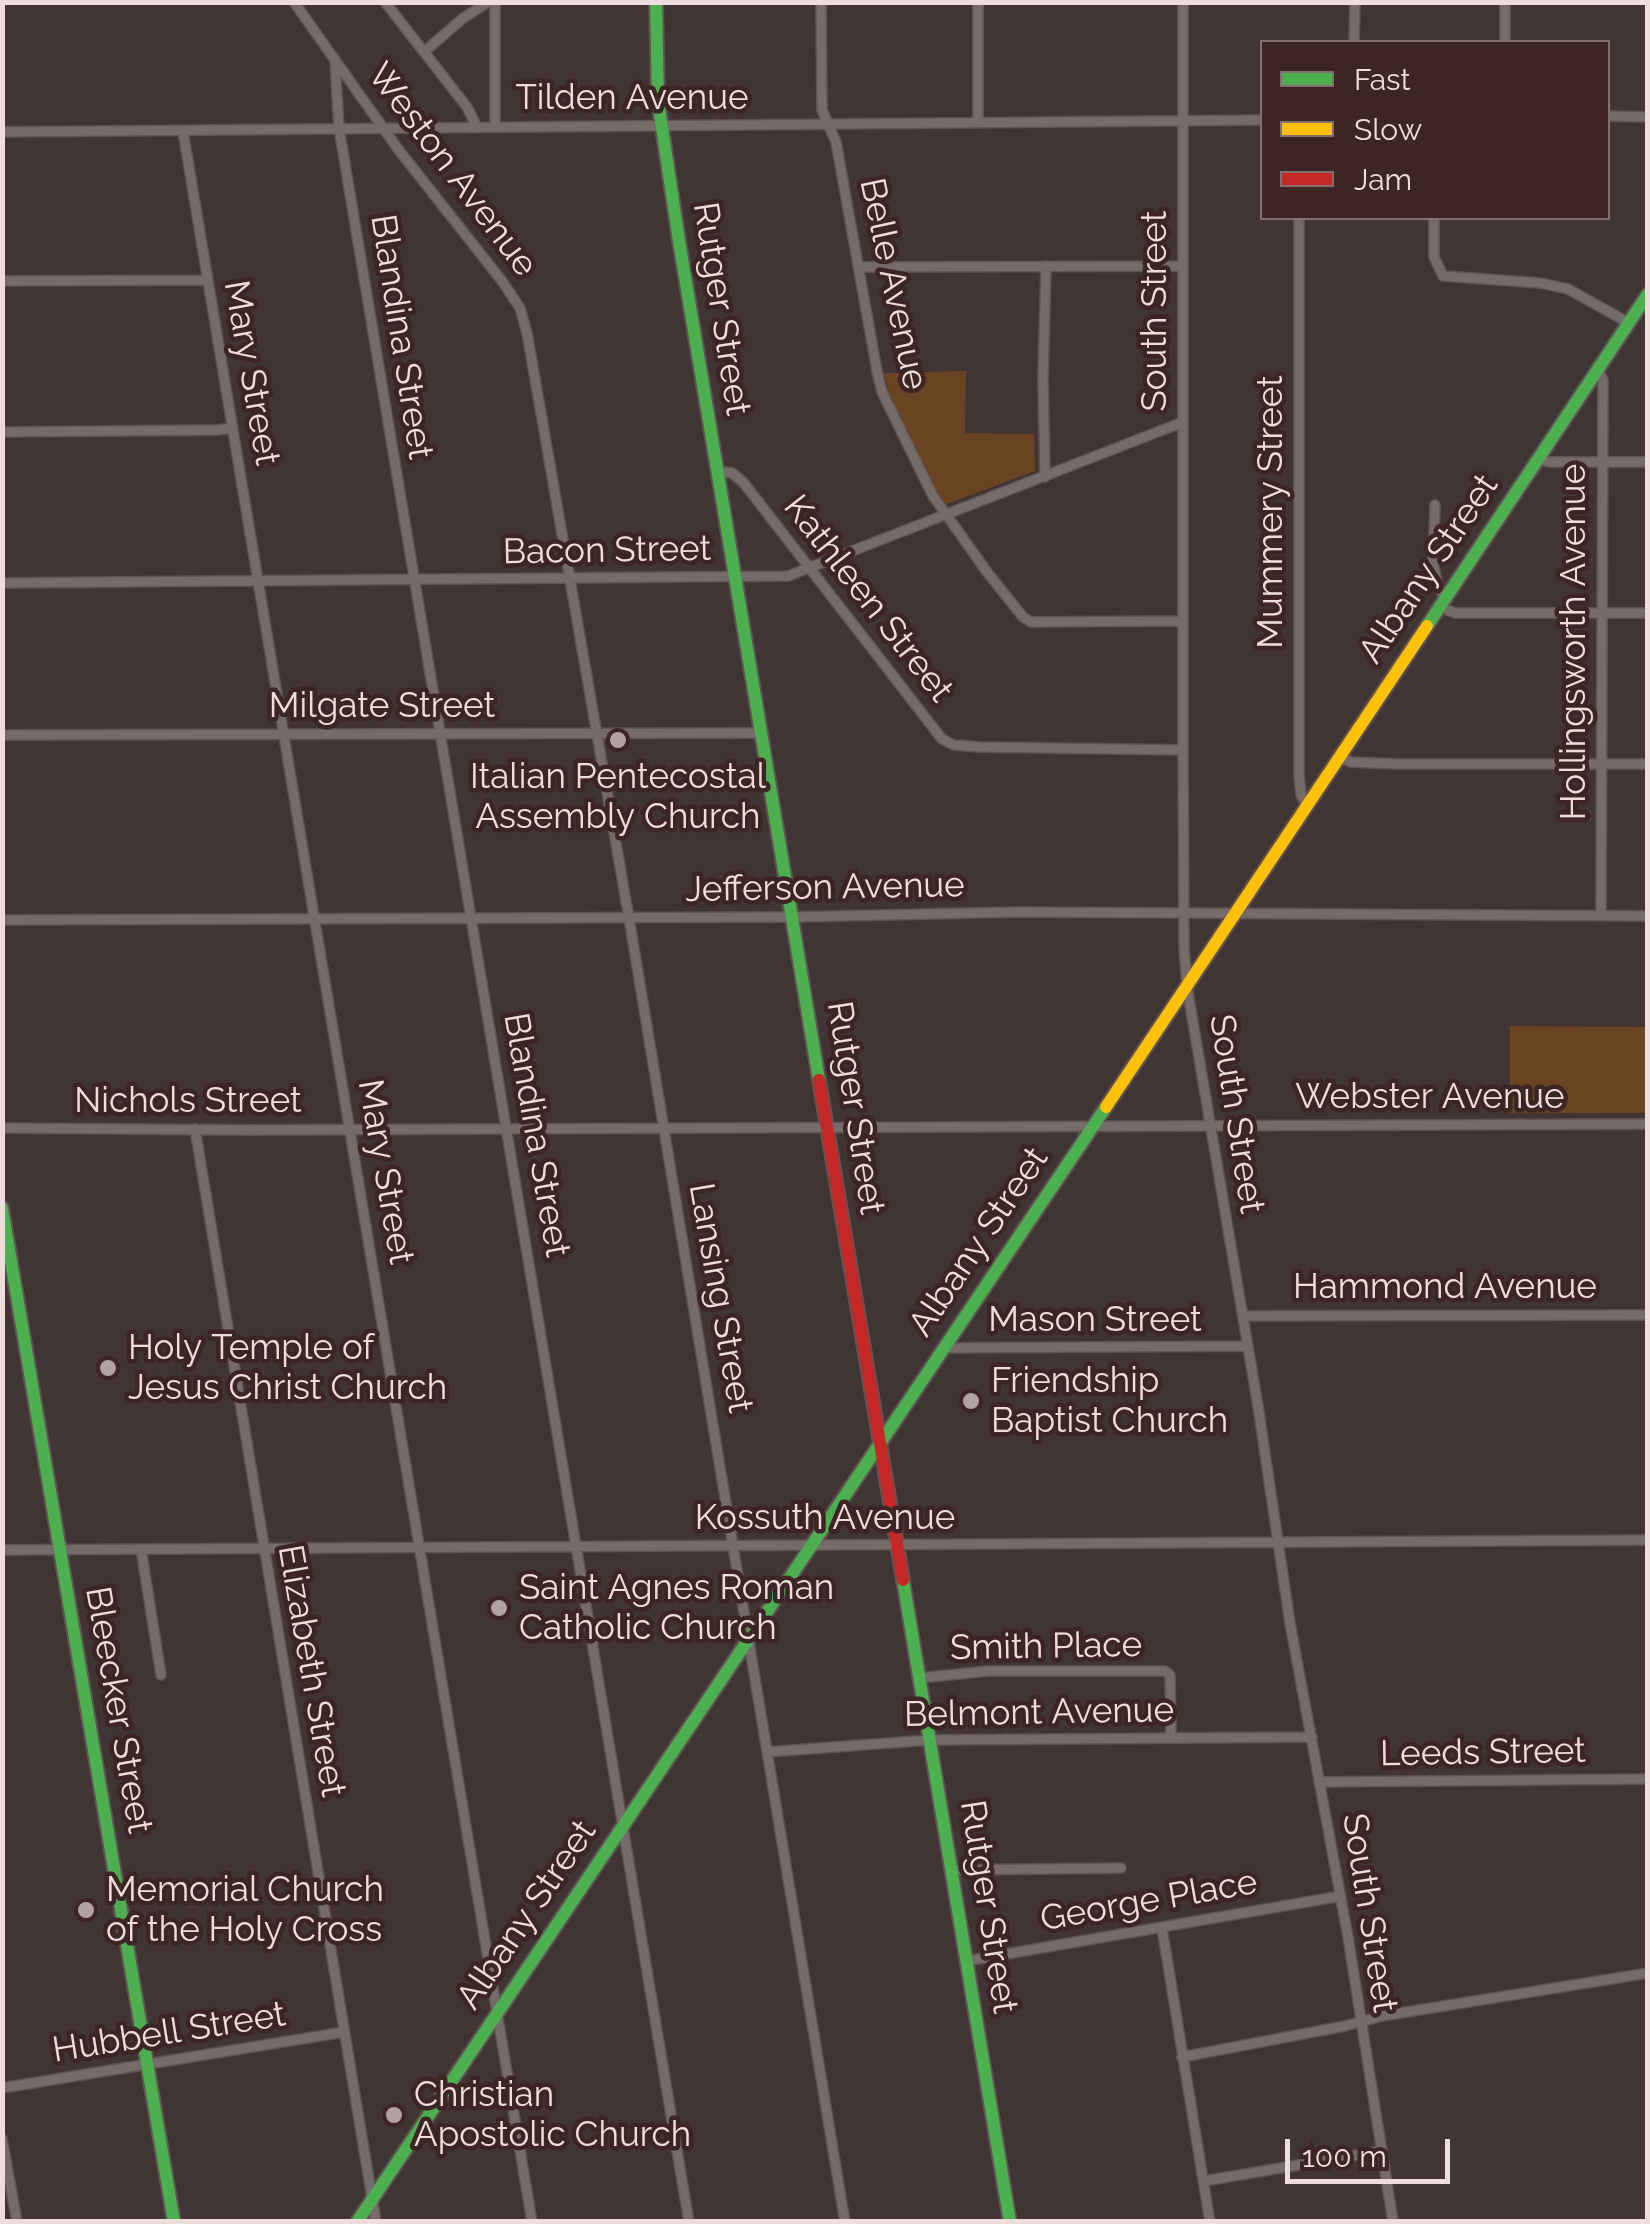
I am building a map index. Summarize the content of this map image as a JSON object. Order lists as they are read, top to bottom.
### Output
{
  "streets": {
    "street": [
      "Tilden Avenue",
      "Weston Avenue",
      "Belle Avenue",
      "Rutger Street",
      "South Street",
      "Blandina Street",
      "Mary Street",
      "Mummery Street",
      "Bacon Street",
      "Albany Street",
      "Kathleen Street",
      "Hollingsworth Avenue",
      "Milgate Street",
      "Jefferson Avenue",
      "Webster Avenue",
      "Nichols Street",
      "Hammond Avenue",
      "Lansing Street",
      "Mason Street",
      "Kossuth Avenue",
      "Smith Place",
      "Elizabeth Street",
      "Bleecker Street",
      "Belmont Avenue",
      "Leeds Street",
      "George Place",
      "Hubbell Street"
    ]
  },
  "crossings": [
    ["Tilden Avenue", "Weston Avenue"],
    ["Tilden Avenue", "Belle Avenue"],
    ["Tilden Avenue", "Rutger Street"],
    ["Tilden Avenue", "South Street"],
    ["Tilden Avenue", "Blandina Street"],
    ["Tilden Avenue", "Mary Street"],
    ["Weston Avenue", "Blandina Street"],
    ["Weston Avenue", "Lansing Street"],
    ["Belle Avenue", "South Street"],
    ["Belle Avenue", "Bacon Street"],
    ["Rutger Street", "Bacon Street"],
    ["Rutger Street", "Albany Street"],
    ["Rutger Street", "Kathleen Street"],
    ["Rutger Street", "Milgate Street"],
    ["Rutger Street", "Jefferson Avenue"],
    ["Rutger Street", "Nichols Street"],
    ["Rutger Street", "Kossuth Avenue"],
    ["Rutger Street", "Smith Place"],
    ["Rutger Street", "Belmont Avenue"],
    ["Rutger Street", "George Place"],
    ["South Street", "Bacon Street"],
    ["South Street", "Albany Street"],
    ["South Street", "Kathleen Street"],
    ["South Street", "Jefferson Avenue"],
    ["South Street", "Webster Avenue"],
    ["South Street", "Hammond Avenue"],
    ["South Street", "Mason Street"],
    ["South Street", "Kossuth Avenue"],
    ["South Street", "Belmont Avenue"],
    ["South Street", "Leeds Street"],
    ["South Street", "George Place"],
    ["Blandina Street", "Bacon Street"],
    ["Blandina Street", "Albany Street"],
    ["Blandina Street", "Milgate Street"],
    ["Blandina Street", "Jefferson Avenue"],
    ["Blandina Street", "Nichols Street"],
    ["Blandina Street", "Kossuth Avenue"],
    ["Mary Street", "Bacon Street"],
    ["Mary Street", "Albany Street"],
    ["Mary Street", "Milgate Street"],
    ["Mary Street", "Jefferson Avenue"],
    ["Mary Street", "Nichols Street"],
    ["Mary Street", "Kossuth Avenue"],
    ["Mummery Street", "Albany Street"],
    ["Bacon Street", "Kathleen Street"],
    ["Bacon Street", "Lansing Street"],
    ["Albany Street", "Hollingsworth Avenue"],
    ["Albany Street", "Jefferson Avenue"],
    ["Albany Street", "Webster Avenue"],
    ["Albany Street", "Nichols Street"],
    ["Albany Street", "Lansing Street"],
    ["Albany Street", "Mason Street"],
    ["Albany Street", "Kossuth Avenue"],
    ["Albany Street", "Elizabeth Street"],
    ["Hollingsworth Avenue", "Jefferson Avenue"],
    ["Milgate Street", "Lansing Street"],
    ["Jefferson Avenue", "Lansing Street"],
    ["Webster Avenue", "Nichols Street"],
    ["Nichols Street", "Lansing Street"],
    ["Nichols Street", "Elizabeth Street"],
    ["Lansing Street", "Kossuth Avenue"],
    ["Lansing Street", "Belmont Avenue"],
    ["Kossuth Avenue", "Elizabeth Street"],
    ["Kossuth Avenue", "Bleecker Street"],
    ["Smith Place", "Belmont Avenue"],
    ["Elizabeth Street", "Hubbell Street"],
    ["Bleecker Street", "Hubbell Street"]
  ],
  "places": [
    "Italian Pentecostal Assembly Church",
    "Holy Temple of Jesus Christ Church",
    "Friendship Baptist Church",
    "Saint Agnes Roman Catholic Church",
    "Memorial Church of the Holy Cross",
    "Christian Apostolic Church"
  ],
  "legend": ["Fast", "Slow", "Jam"],
  "scale_bar": "100 m"
}
